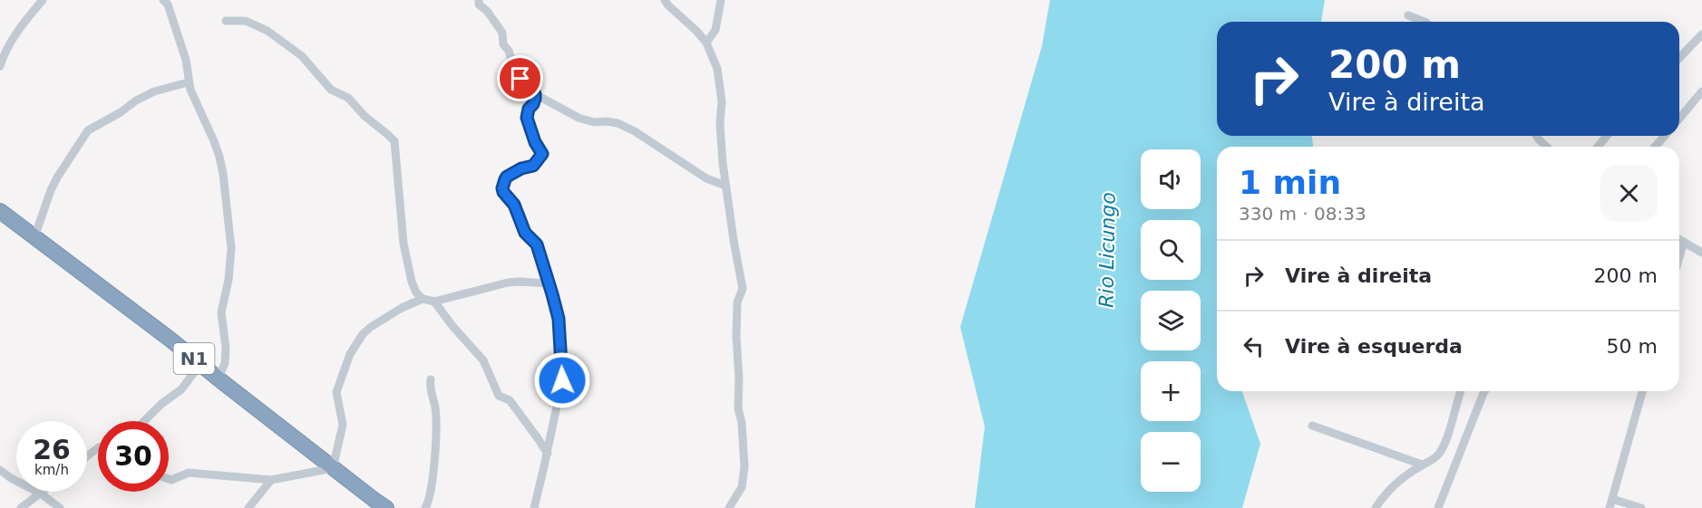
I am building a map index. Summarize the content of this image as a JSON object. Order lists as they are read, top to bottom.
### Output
{
  "streets": {
    "highway": ["N1"]
  },
  "water": ["Rio Licungo"],
  "page": {
    "turn": ["200 m", "Vire à direita"],
    "heading": ["1 min", "330 m · 08:33"],
    "map_buttons": ["+", "−"],
    "list": [
      {
        "name": "Vire à direita",
        "value": "200 m"
      },
      {
        "name": "Vire à esquerda",
        "value": "50 m"
      }
    ],
    "speed": "26 km/h",
    "limit": "30"
  }
}
